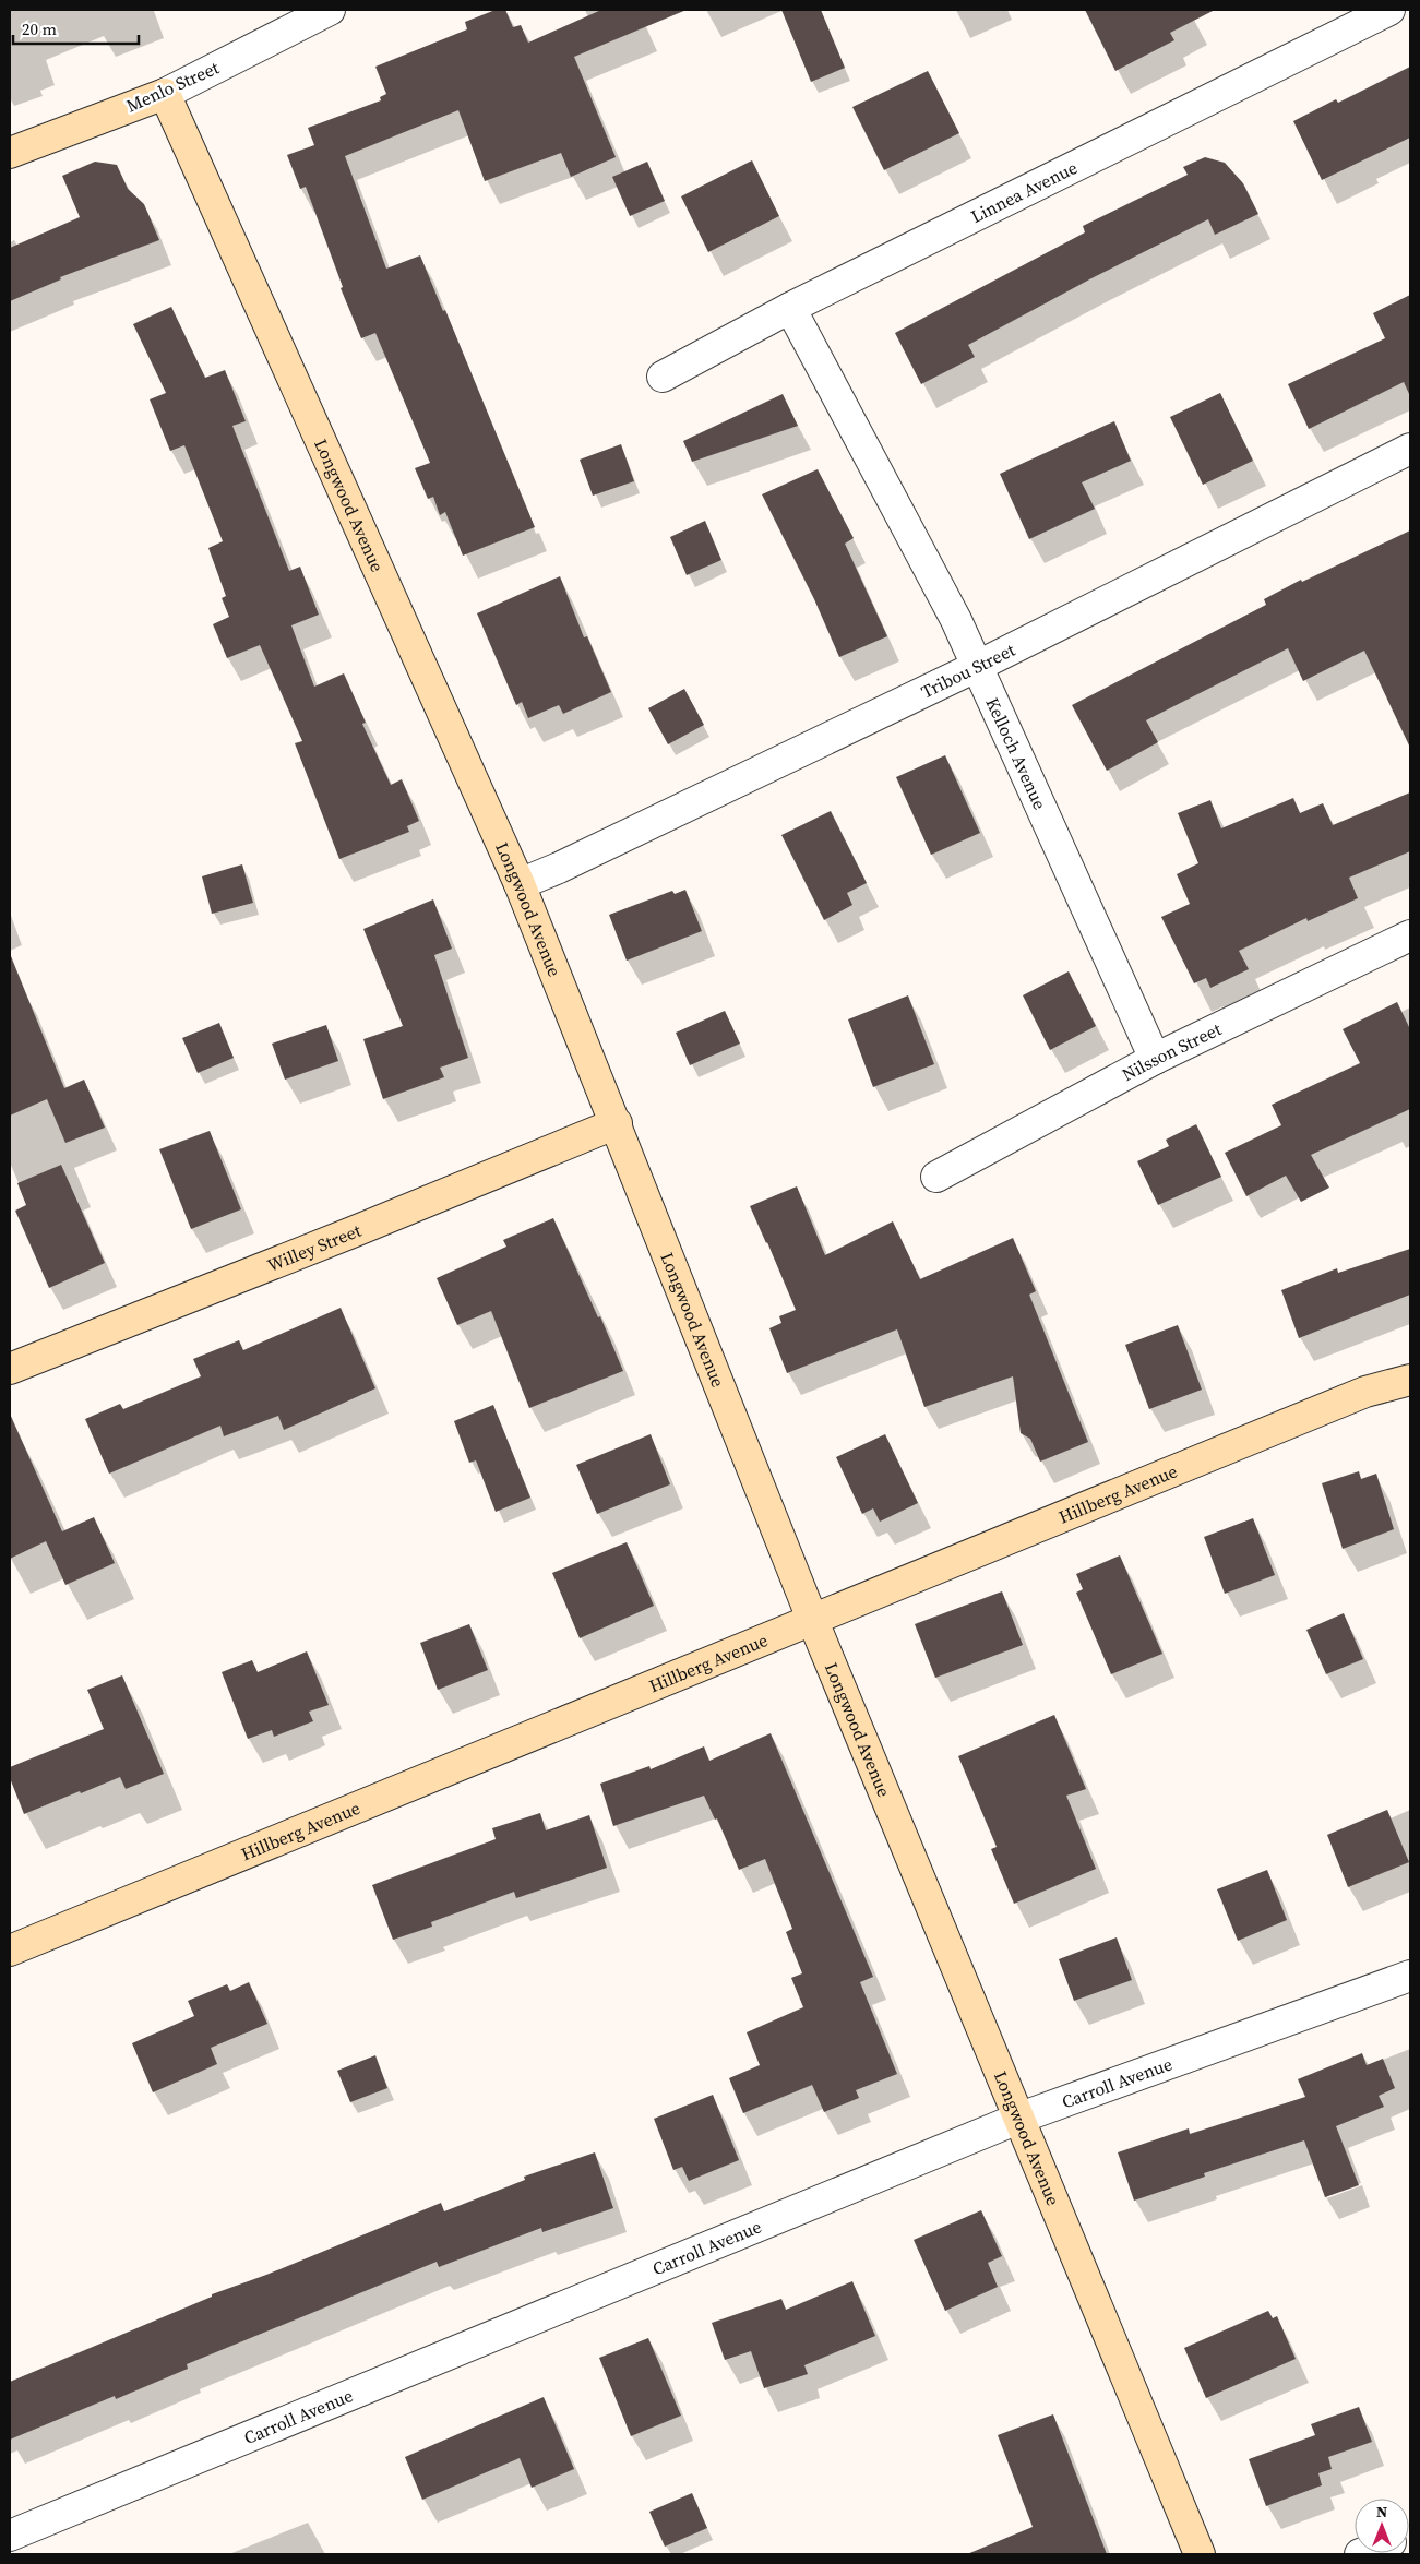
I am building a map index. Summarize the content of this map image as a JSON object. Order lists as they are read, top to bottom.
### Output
{
  "streets": {
    "street": [
      "Menlo Street",
      "Linnea Avenue",
      "Longwood Avenue",
      "Tribou Street",
      "Kelloch Avenue",
      "Nilsson Street",
      "Willey Street",
      "Hillberg Avenue",
      "Carroll Avenue"
    ]
  },
  "crossings": [
    ["Menlo Street", "Longwood Avenue"],
    ["Linnea Avenue", "Kelloch Avenue"],
    ["Longwood Avenue", "Tribou Street"],
    ["Longwood Avenue", "Willey Street"],
    ["Longwood Avenue", "Hillberg Avenue"],
    ["Longwood Avenue", "Carroll Avenue"],
    ["Tribou Street", "Kelloch Avenue"],
    ["Kelloch Avenue", "Nilsson Street"]
  ],
  "scale_bar": "20 m",
  "north": "top"
}
